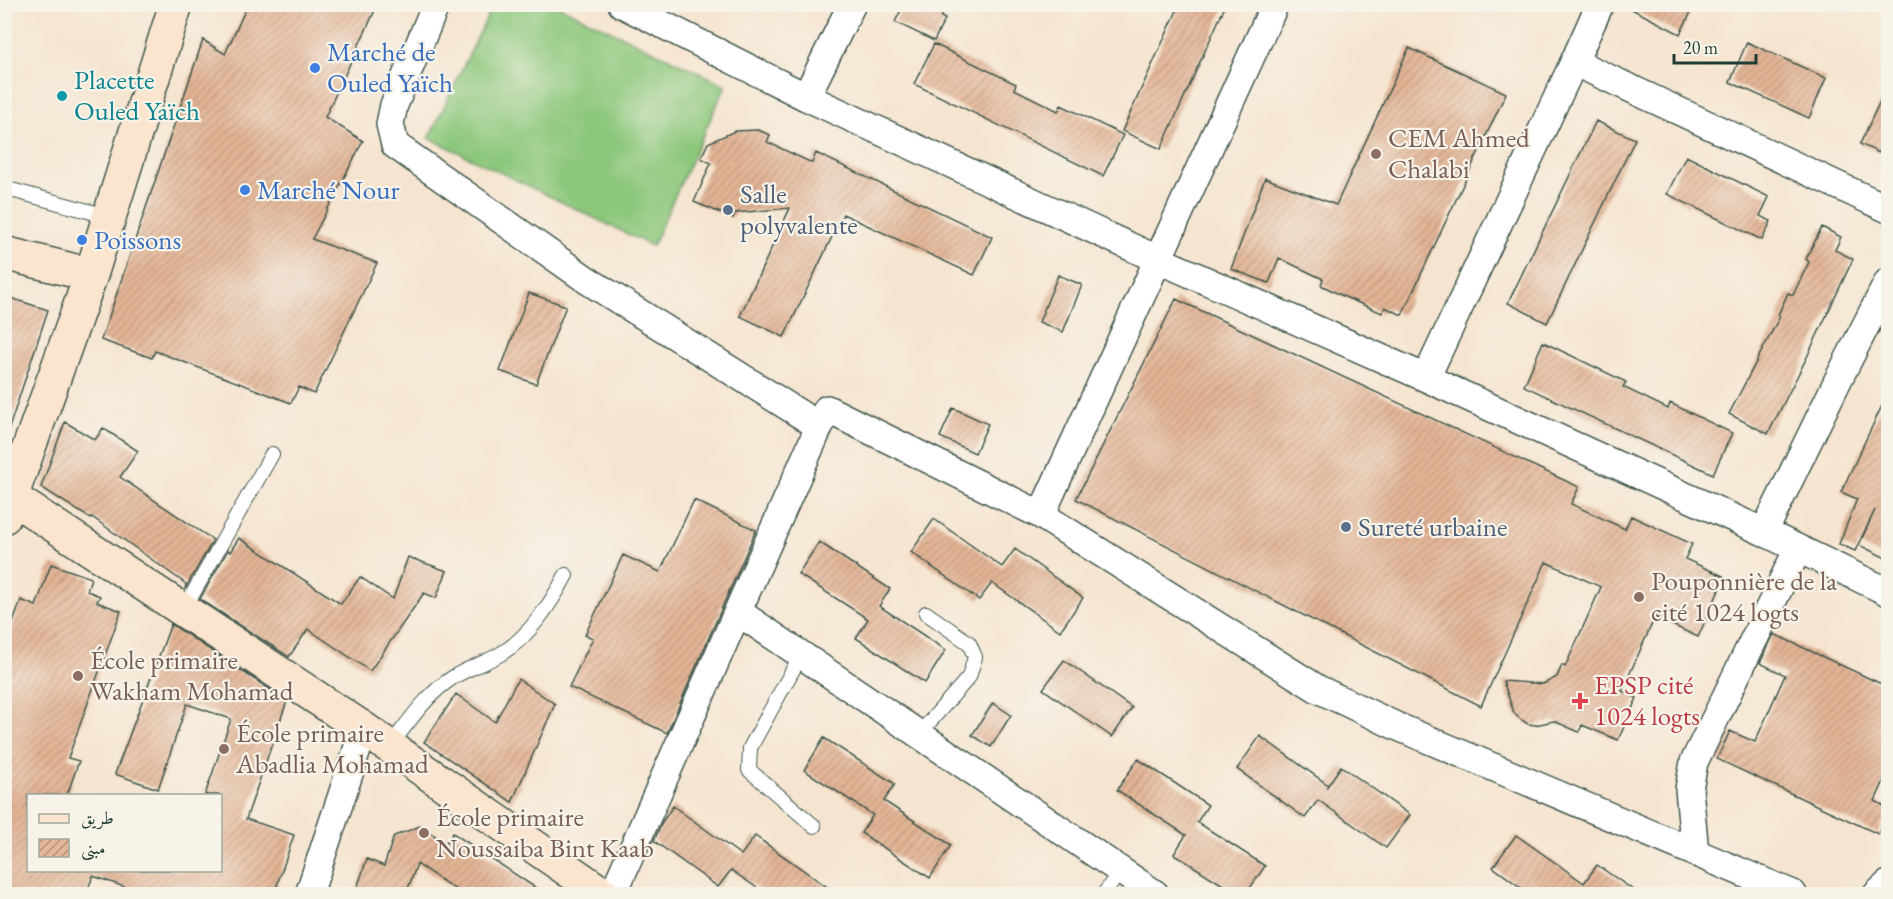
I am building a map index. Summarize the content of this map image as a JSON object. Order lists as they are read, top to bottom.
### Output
{
  "places": {
    "other": [
      "Marché de Ouled Yaïch",
      "Placette Ouled Yaïch",
      "CEM Ahmed Chalabi",
      "Marché Nour",
      "Salle polyvalente",
      "Poissons",
      "Sureté urbaine",
      "Pouponnière de la cité 1024 logts",
      "École primaire Wakham Mohamad",
      "École primaire Abadlia Mohamad",
      "École primaire Noussaiba Bint Kaab"
    ],
    "health": ["EPSP cité 1024 logts"]
  },
  "legend": ["طريق", "مبنى"],
  "scale_bar": "20 m"
}
